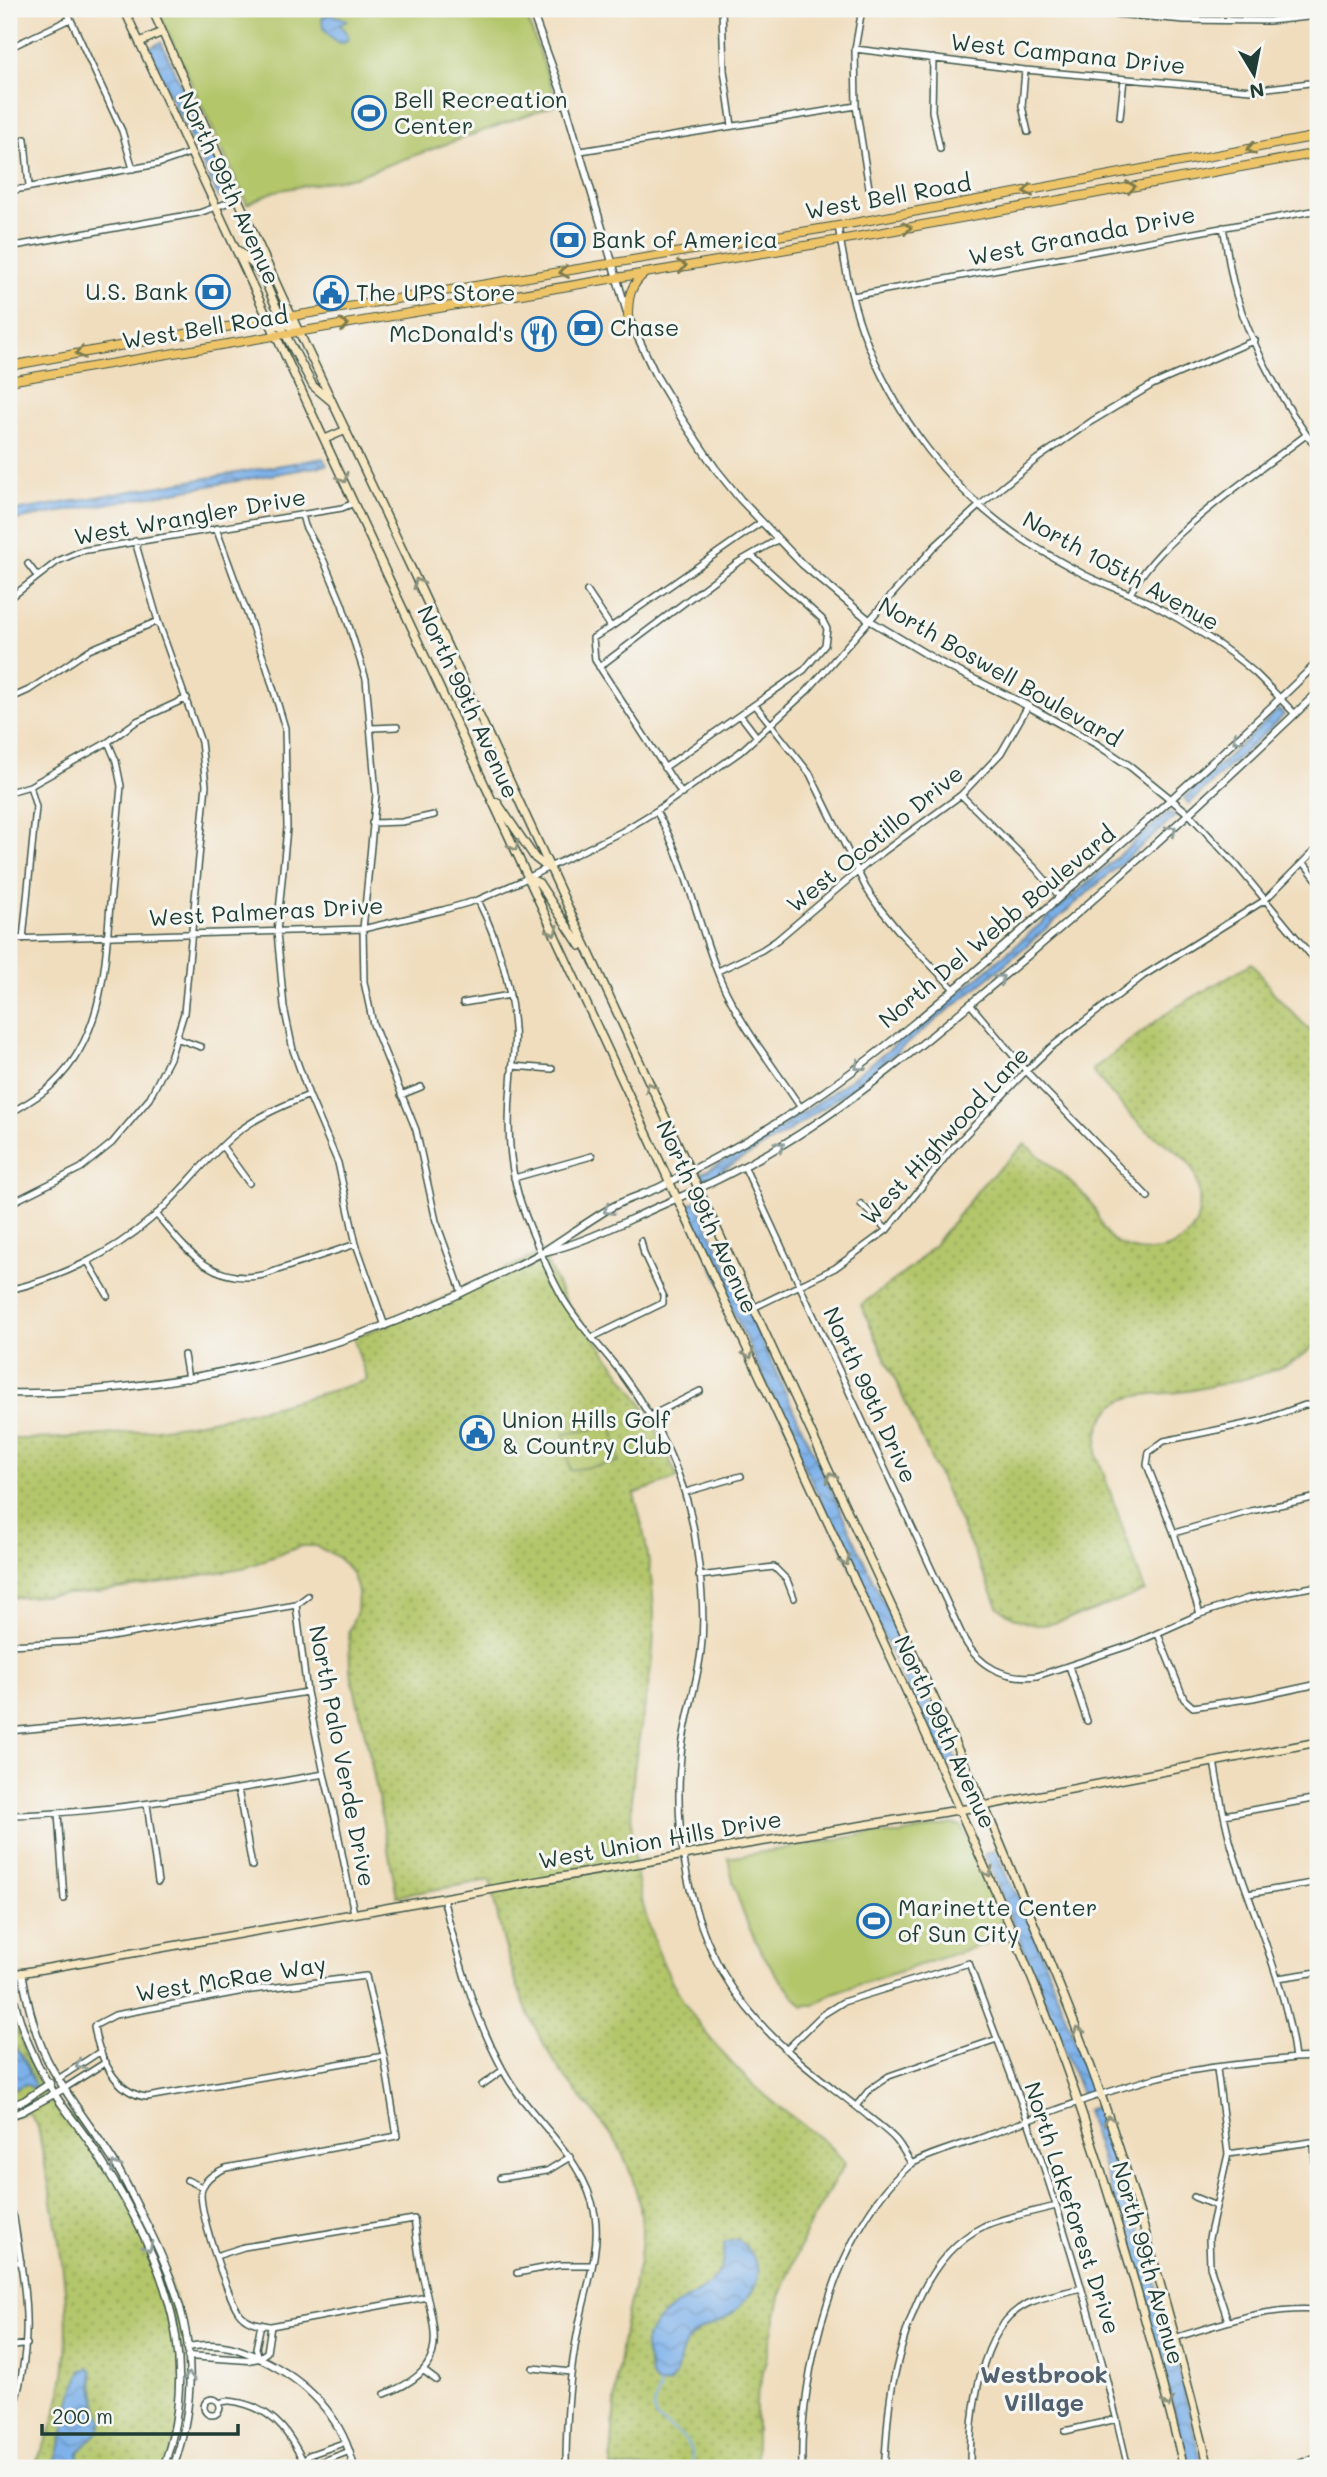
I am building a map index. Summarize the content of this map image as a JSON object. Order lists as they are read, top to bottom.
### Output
{
  "streets": {
    "main road": ["North 99th Avenue", "West Bell Road", "West Union Hills Drive"],
    "street": [
      "West Campana Drive",
      "West Granada Drive",
      "West Wrangler Drive",
      "North 105th Avenue",
      "North Boswell Boulevard",
      "West Ocotillo Drive",
      "West Palmeras Drive",
      "North Del Webb Boulevard",
      "West Highwood Lane",
      "North 99th Drive",
      "North Palo Verde Drive",
      "West McRae Way",
      "North Lakeforest Drive"
    ]
  },
  "crossings": [
    ["North 99th Avenue", "West Bell Road"],
    ["North 99th Avenue", "West Wrangler Drive"],
    ["North 99th Avenue", "West Palmeras Drive"],
    ["North 99th Avenue", "North Del Webb Boulevard"],
    ["North 99th Avenue", "West Highwood Lane"],
    ["North 99th Avenue", "West Union Hills Drive"],
    ["West Bell Road", "North 105th Avenue"],
    ["West Bell Road", "North Boswell Boulevard"],
    ["West Granada Drive", "North 105th Avenue"],
    ["North 105th Avenue", "West Palmeras Drive"],
    ["North 105th Avenue", "North Del Webb Boulevard"],
    ["North Boswell Boulevard", "West Ocotillo Drive"],
    ["North Boswell Boulevard", "West Palmeras Drive"],
    ["North Boswell Boulevard", "North Del Webb Boulevard"],
    ["North Boswell Boulevard", "West Highwood Lane"],
    ["North Del Webb Boulevard", "North 99th Drive"],
    ["West Highwood Lane", "North 99th Drive"],
    ["North Palo Verde Drive", "West Union Hills Drive"]
  ],
  "districts": ["Westbrook Village"],
  "places": {
    "sports": ["Bell Recreation Center", "Marinette Center of Sun City"],
    "bank": ["Bank of America", "U.S. Bank", "Chase"],
    "public building": ["The UPS Store", "Union Hills Golf & Country Club"],
    "restaurant": ["McDonald's"]
  },
  "scale_bar": "200 m",
  "north": "bottom"
}
